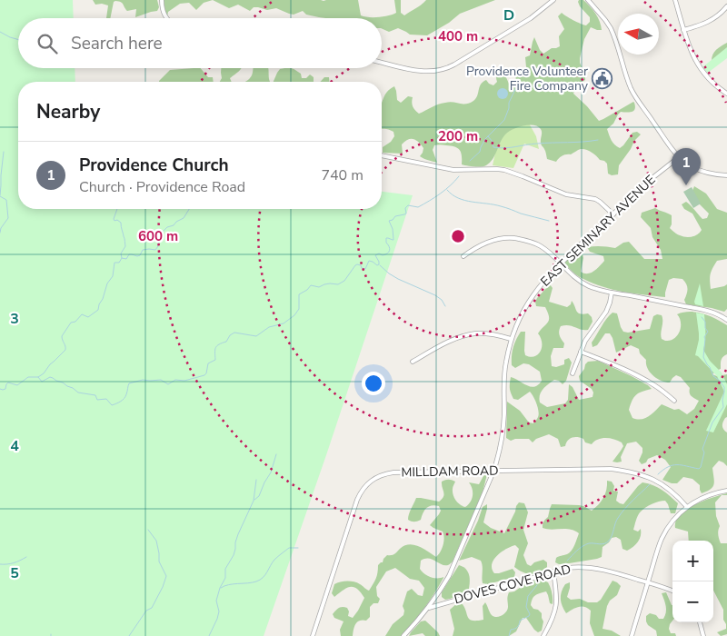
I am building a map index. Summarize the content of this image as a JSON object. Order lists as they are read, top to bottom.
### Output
{
  "streets": {
    "street": ["EAST SEMINARY AVENUE", "MILLDAM ROAD", "DOVES COVE ROAD"]
  },
  "crossings": [
    ["EAST SEMINARY AVENUE", "MILLDAM ROAD"],
    ["EAST SEMINARY AVENUE", "DOVES COVE ROAD"]
  ],
  "places": {
    "public building": ["Providence Volunteer Fire Company"]
  },
  "north": "left",
  "page": {
    "search": "Search here",
    "heading": "Nearby",
    "list": [
      {
        "mark": "1",
        "name": "Providence Church",
        "note": "Church · Providence Road",
        "value": "740 m"
      }
    ],
    "pins": "1",
    "map_buttons": ["+", "−"]
  },
  "grid": {
    "columns": ["D"],
    "rows": ["3", "4", "5"]
  },
  "rings": ["400 m", "200 m", "600 m"]
}
